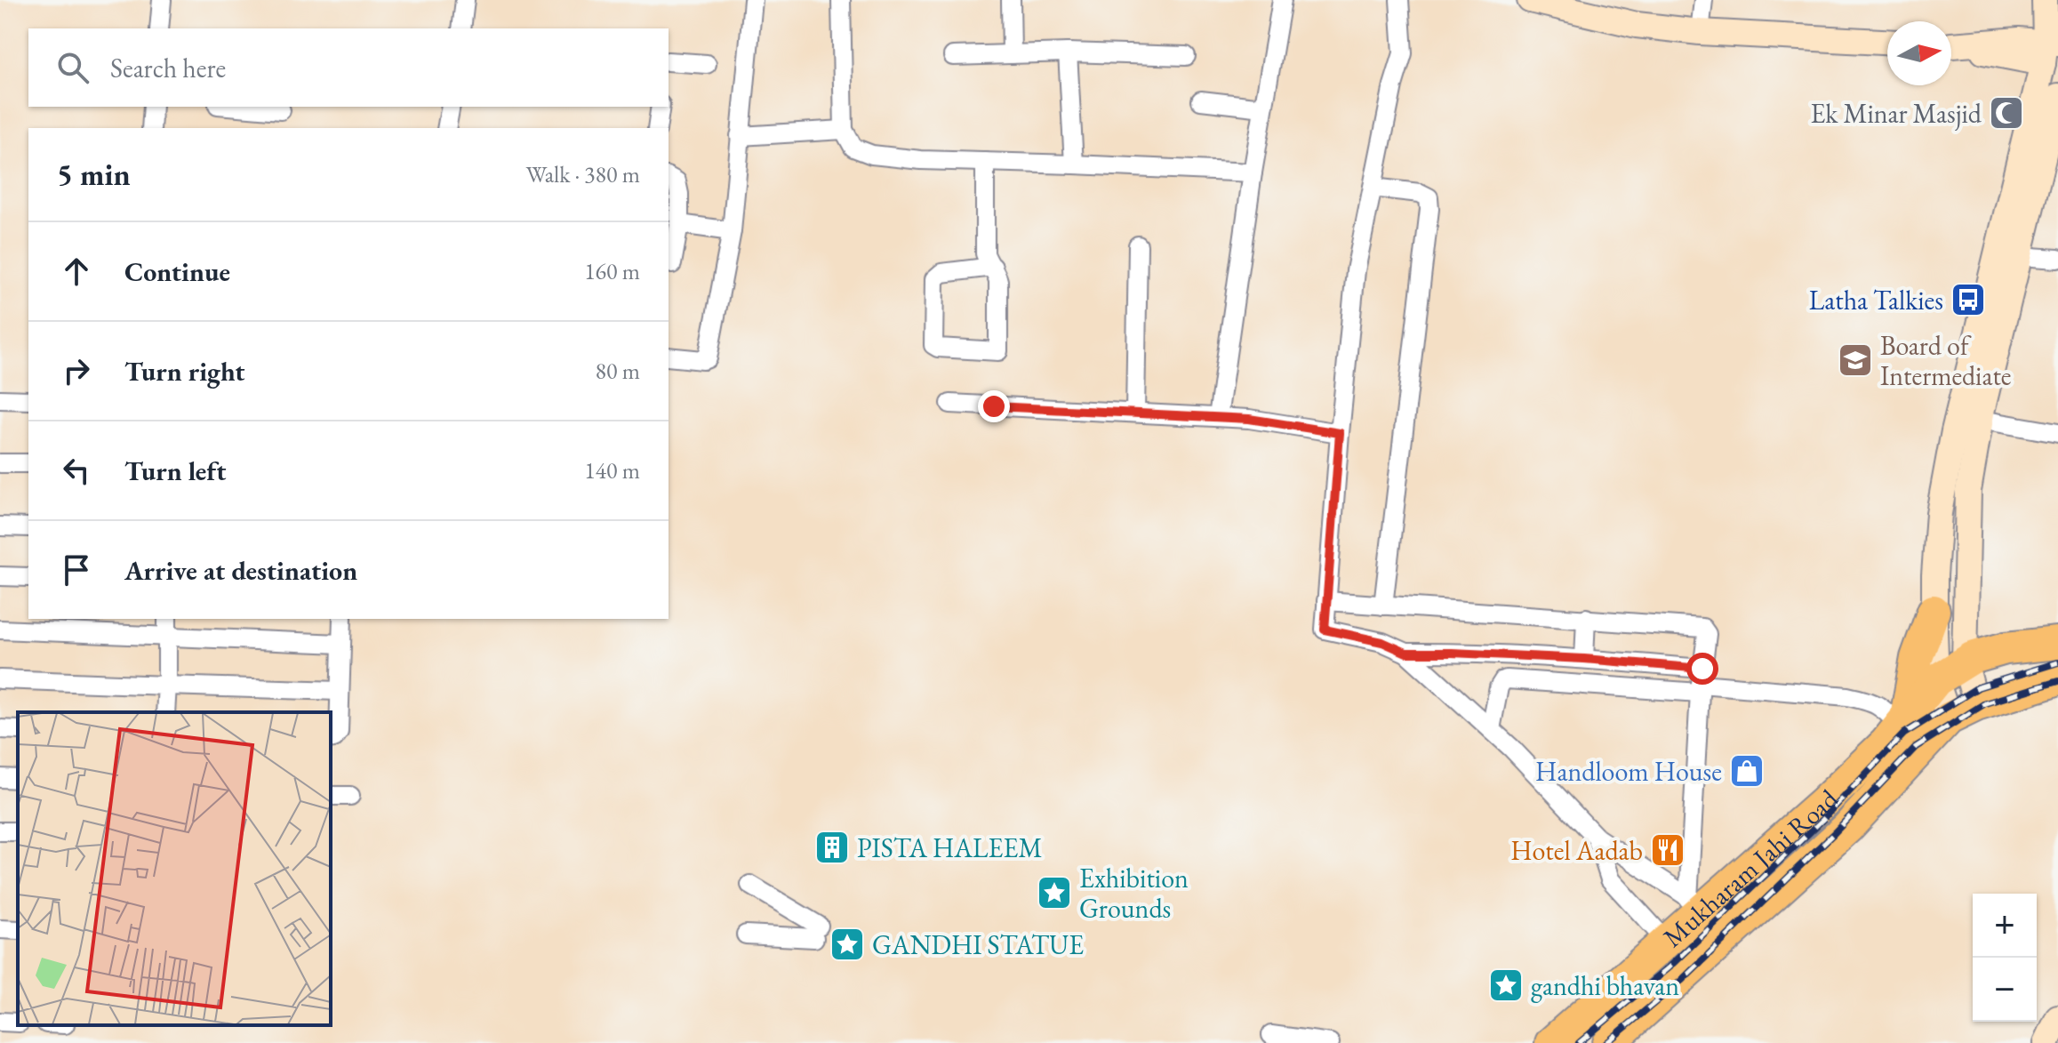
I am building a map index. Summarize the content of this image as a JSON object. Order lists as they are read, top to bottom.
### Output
{
  "streets": {
    "highway": ["Mukharam Jahi Road"]
  },
  "places": {
    "mosque": ["Ek Minar Masjid"],
    "bus stop": ["Latha Talkies"],
    "school or university": ["Board of Intermediate"],
    "shop": ["Handloom House"],
    "building": ["PISTA HALEEM"],
    "restaurant": ["Hotel Aadab"],
    "place": ["Exhibition Grounds", "GANDHI STATUE", "gandhi bhavan"]
  },
  "north": "right",
  "page": {
    "search": "Search here",
    "heading": ["5 min", "Walk · 380 m"],
    "list": [
      ["Continue", "160 m"],
      ["Turn right", "80 m"],
      ["Turn left", "140 m"],
      "Arrive at destination"
    ],
    "map_buttons": ["+", "−"]
  }
}
